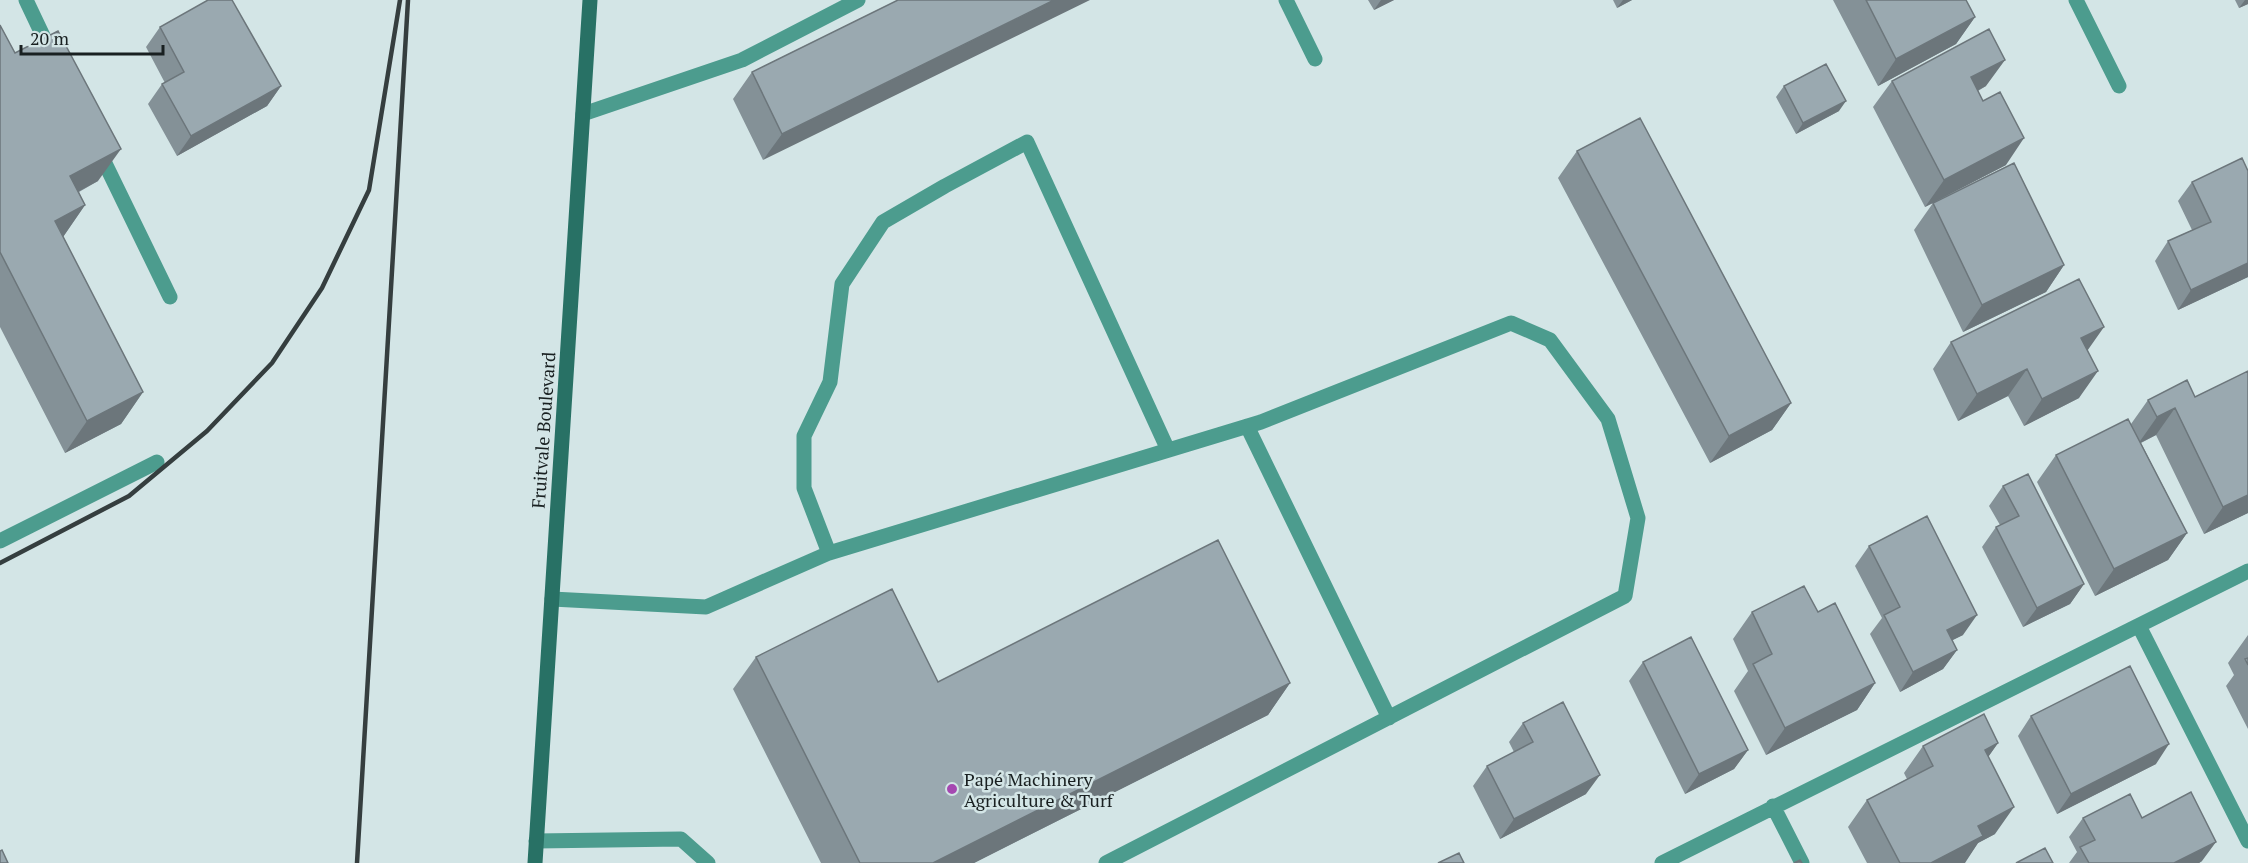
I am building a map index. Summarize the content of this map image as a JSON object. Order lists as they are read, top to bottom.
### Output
{
  "streets": {
    "main road": ["Fruitvale Boulevard"]
  },
  "places": ["Papé Machinery Agriculture & Turf"],
  "scale_bar": "20 m"
}
